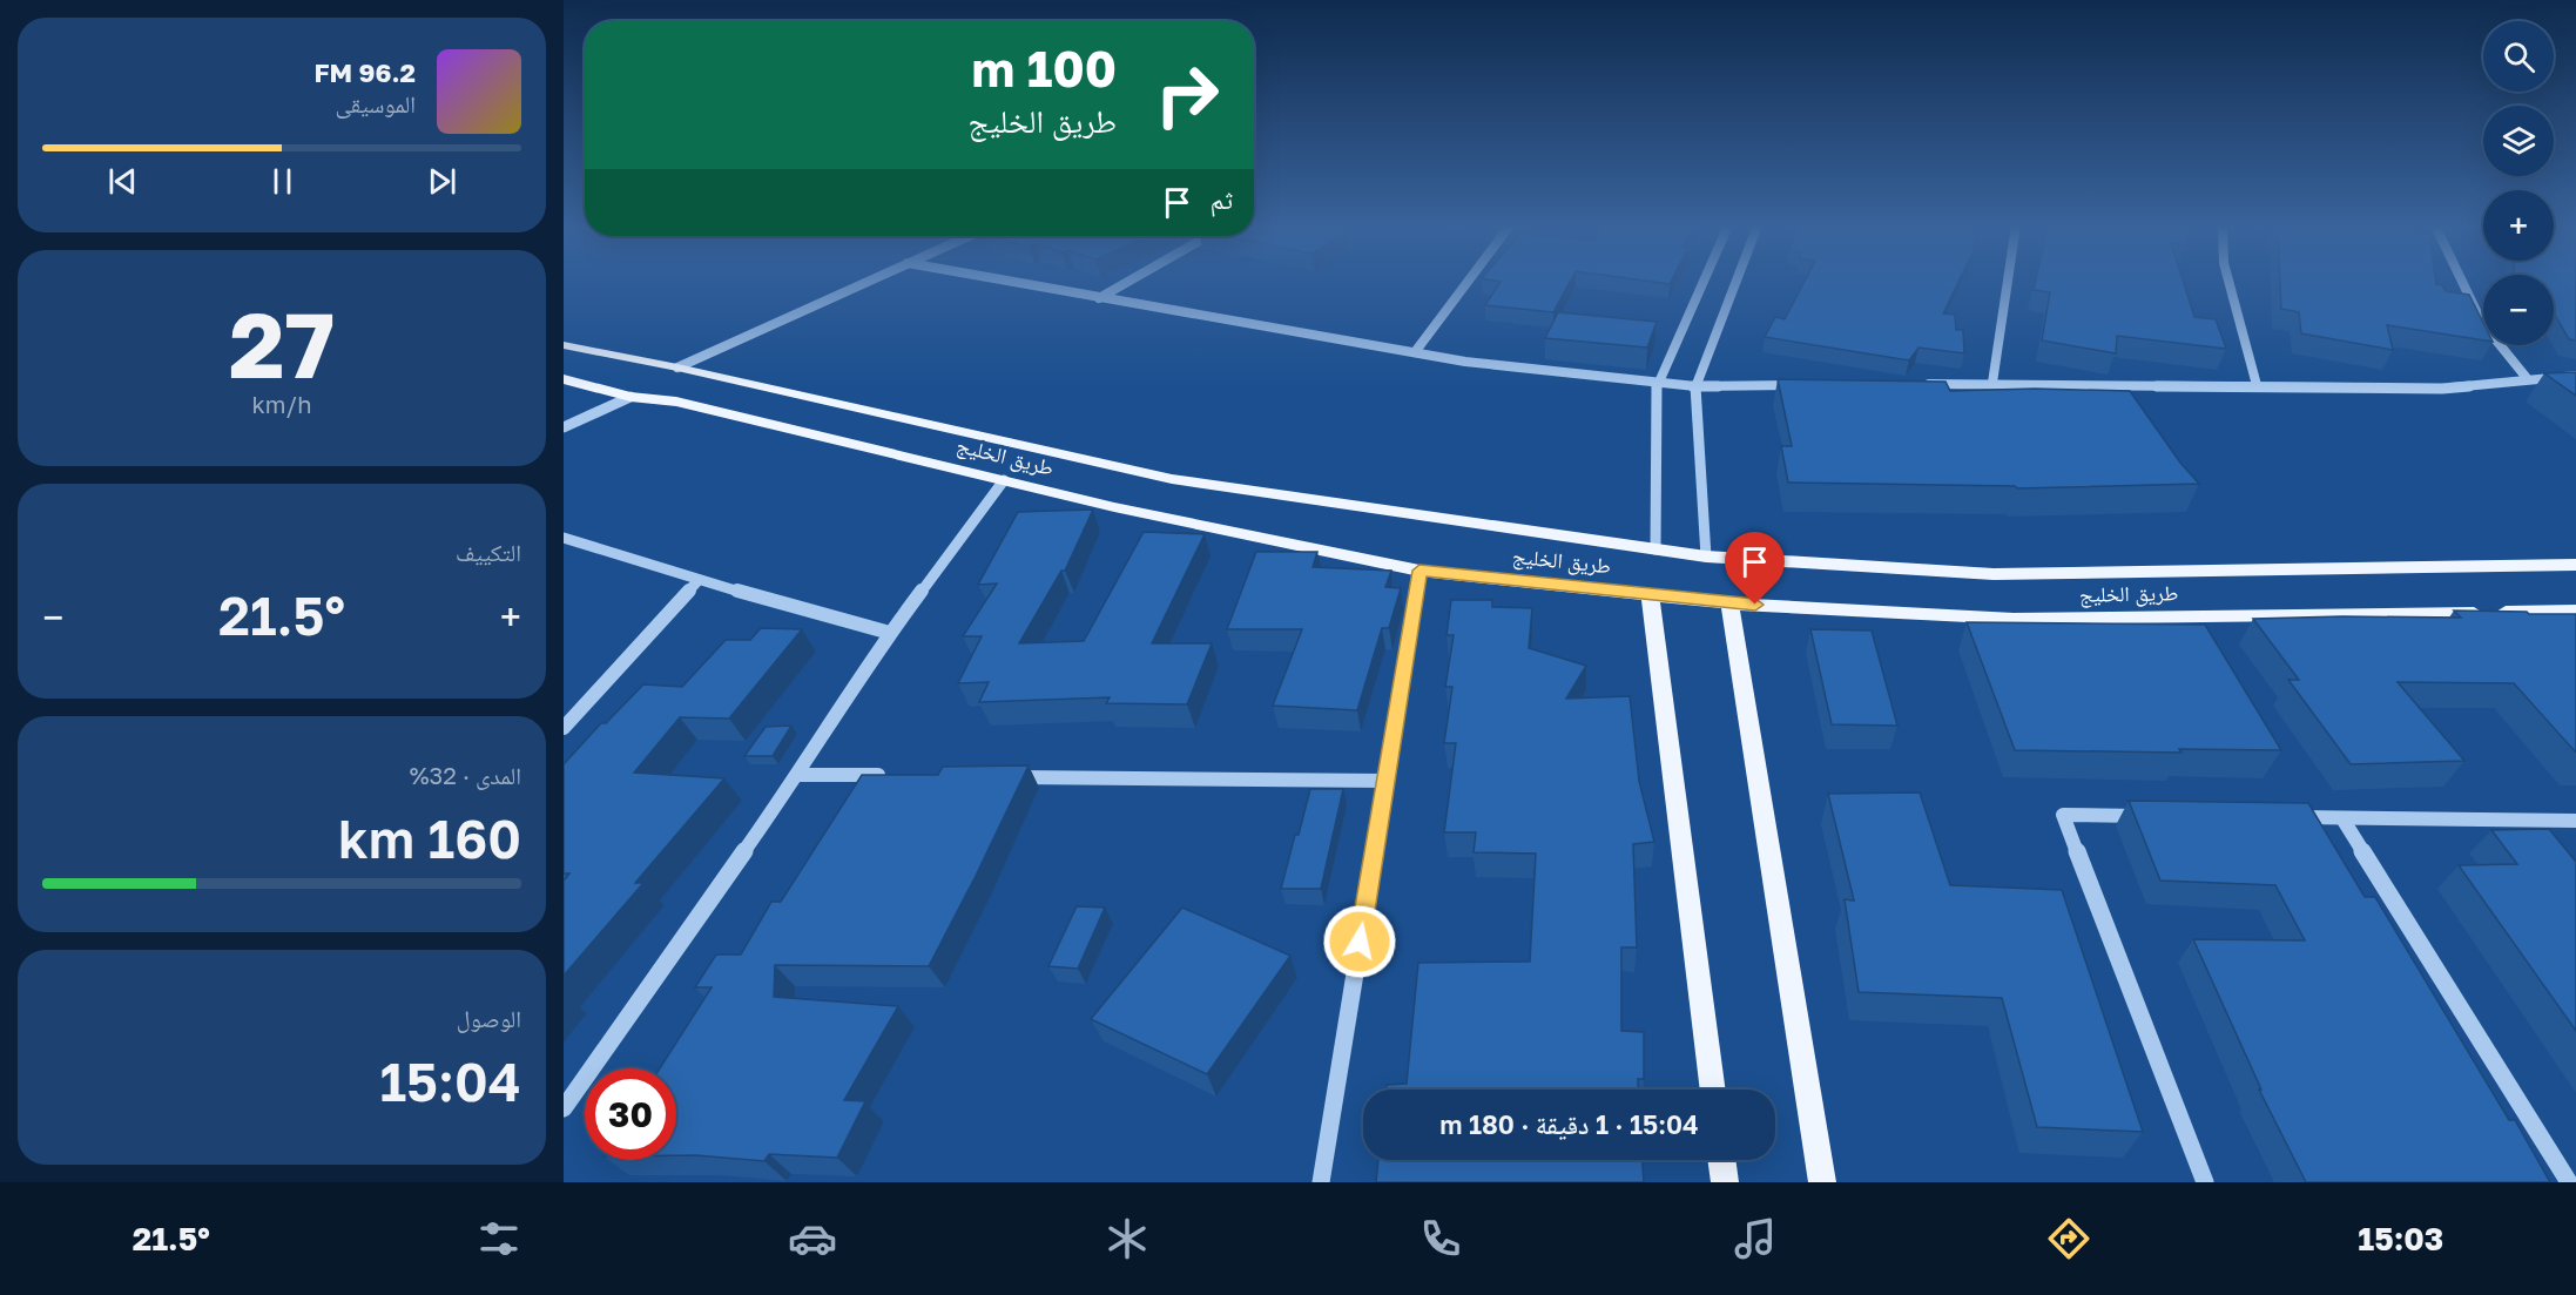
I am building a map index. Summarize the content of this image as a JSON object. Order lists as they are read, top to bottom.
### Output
{
  "streets": {
    "main road": ["طريق الخليج"]
  },
  "page": {
    "map_buttons": ["+", "−"],
    "turn": ["100 m", "طريق الخليج"],
    "song": ["96.2 FM", "الموسيقى"],
    "then": "ثم",
    "tile": [
      ["27", "km/h"],
      "التكييف",
      ["المدى · 32%", "160 km"],
      ["الوصول", "15:04"]
    ],
    "heat": ["−", "21.5°", "+"],
    "limit": "30",
    "trip": "15:04 · 1 دقيقة · 180 m",
    "tabs": ["15:03", "21.5°"]
  }
}
